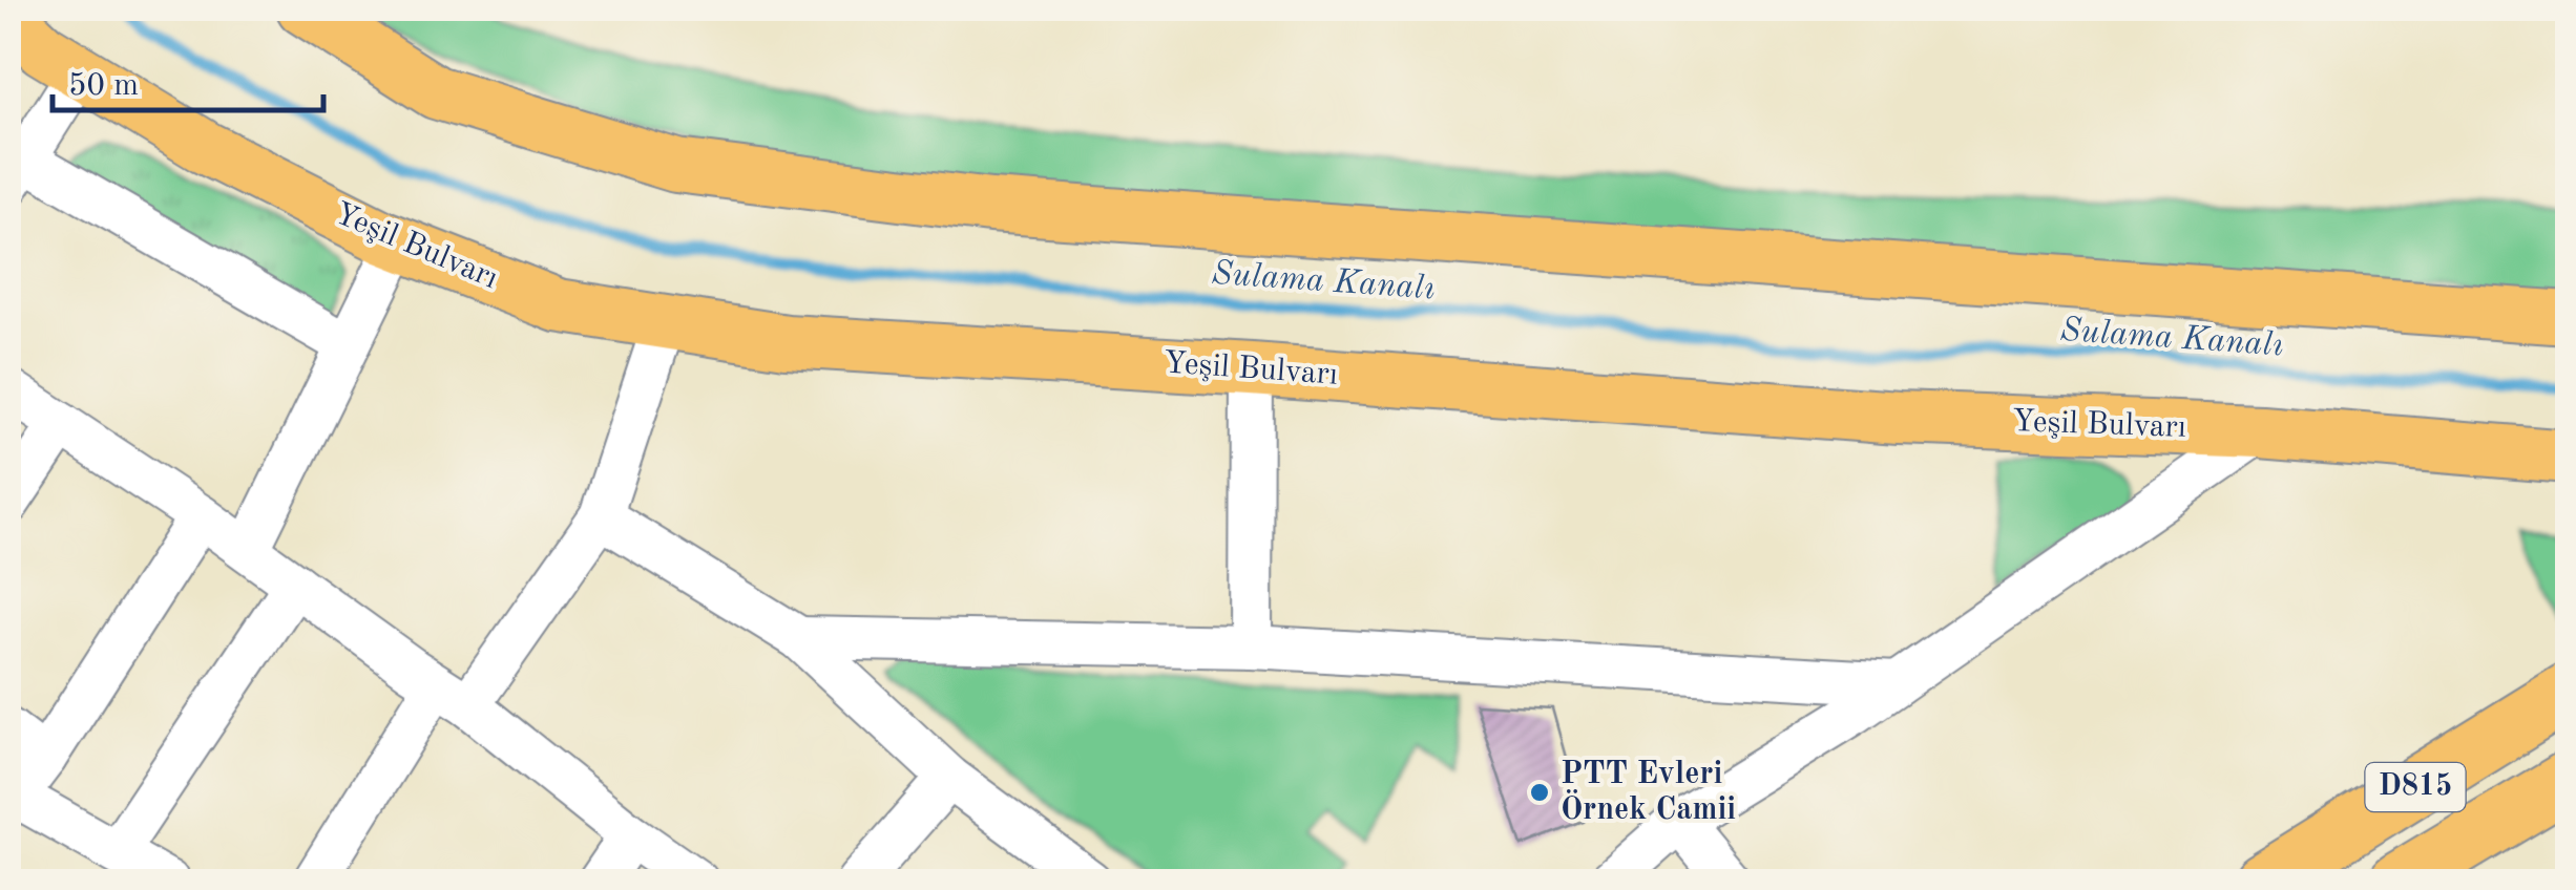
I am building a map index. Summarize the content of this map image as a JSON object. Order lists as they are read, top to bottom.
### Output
{
  "streets": {
    "highway": ["D815"],
    "main road": ["Yeşil Bulvarı"]
  },
  "water": ["Sulama Kanalı"],
  "places": ["PTT Evleri Örnek Camii"],
  "scale_bar": "50 m"
}
